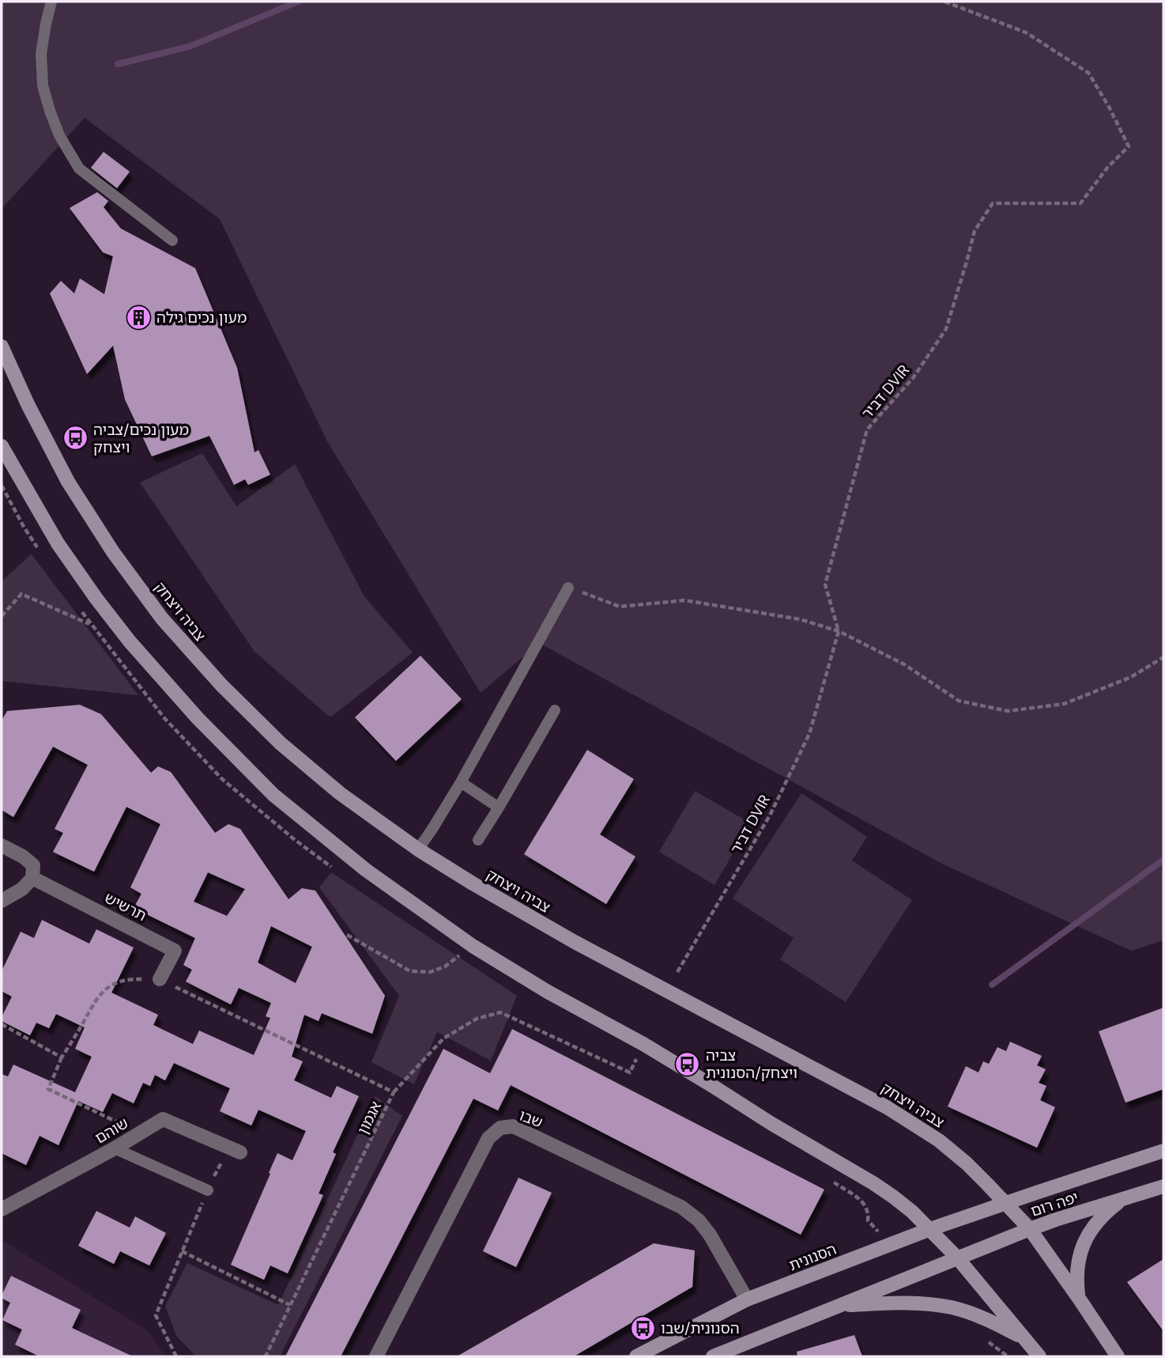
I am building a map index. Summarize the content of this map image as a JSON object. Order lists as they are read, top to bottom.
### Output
{
  "streets": {
    "street": [
      "צביה ויצחק",
      "תרשיש",
      "שבו",
      "שוהם",
      "יפה רום",
      "הסנונית"
    ],
    "path": ["דביר DVIR", "אגמון"]
  },
  "crossings": [
    ["צביה ויצחק", "יפה רום"],
    ["צביה ויצחק", "הסנונית"],
    ["תרשיש", "אגמון"],
    ["שבו", "הסנונית"],
    ["יפה רום", "הסנונית"]
  ],
  "places": {
    "building": ["מעון נכים גילה"],
    "bus stop": ["מעון נכים/צביה ויצחק", "צביה ויצחק/הסנונית", "הסנונית/שבו"]
  }
}
